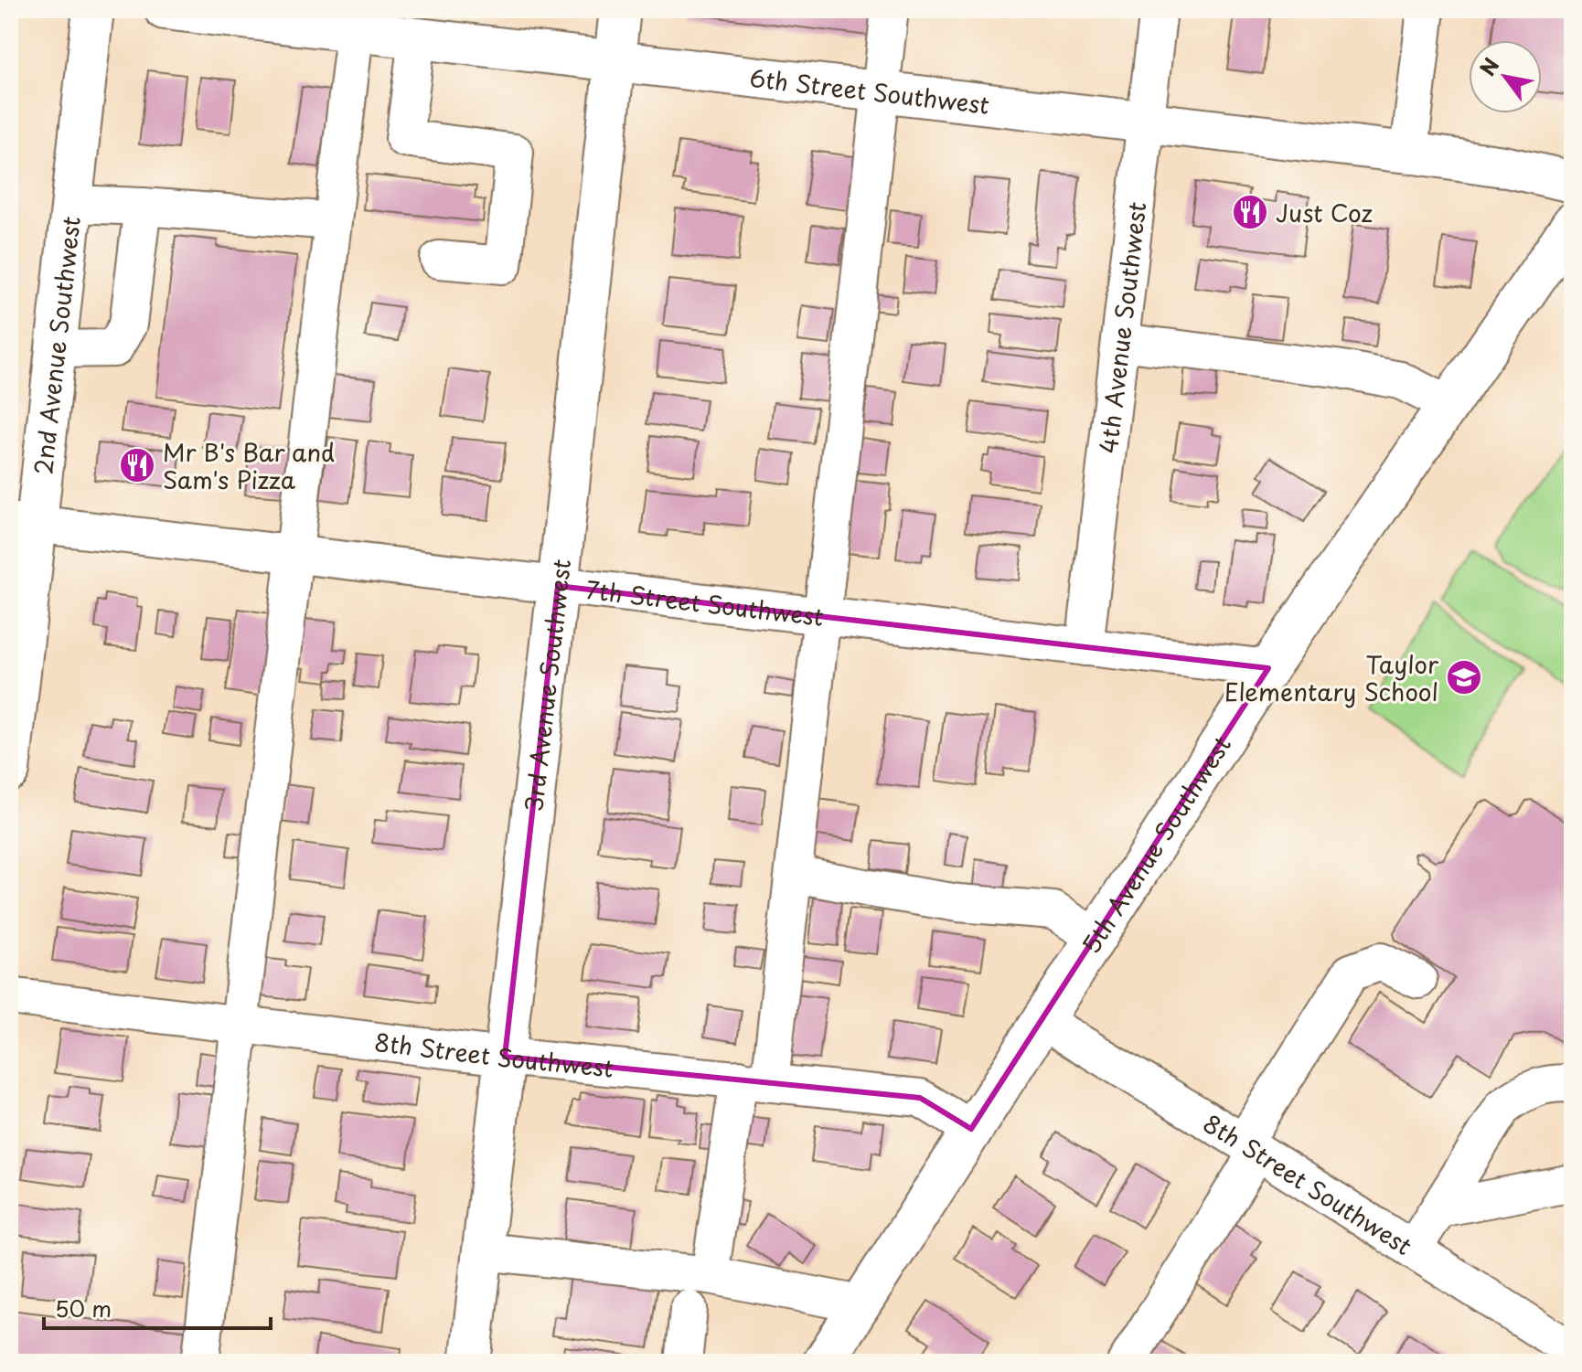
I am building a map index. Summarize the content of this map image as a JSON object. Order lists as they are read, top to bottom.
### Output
{
  "streets": {
    "main road": [
      "6th Street Southwest",
      "2nd Avenue Southwest",
      "3rd Avenue Southwest",
      "5th Avenue Southwest"
    ],
    "street": ["4th Avenue Southwest", "7th Street Southwest", "8th Street Southwest"]
  },
  "crossings": [
    ["6th Street Southwest", "4th Avenue Southwest"],
    ["6th Street Southwest", "3rd Avenue Southwest"],
    ["4th Avenue Southwest", "7th Street Southwest"],
    ["2nd Avenue Southwest", "7th Street Southwest"],
    ["7th Street Southwest", "3rd Avenue Southwest"],
    ["7th Street Southwest", "5th Avenue Southwest"],
    ["3rd Avenue Southwest", "8th Street Southwest"],
    ["5th Avenue Southwest", "8th Street Southwest"]
  ],
  "places": {
    "restaurant": ["Just Coz", "Mr B's Bar and Sam's Pizza"],
    "school or university": ["Taylor Elementary School"]
  },
  "scale_bar": "50 m",
  "north": "top left"
}
